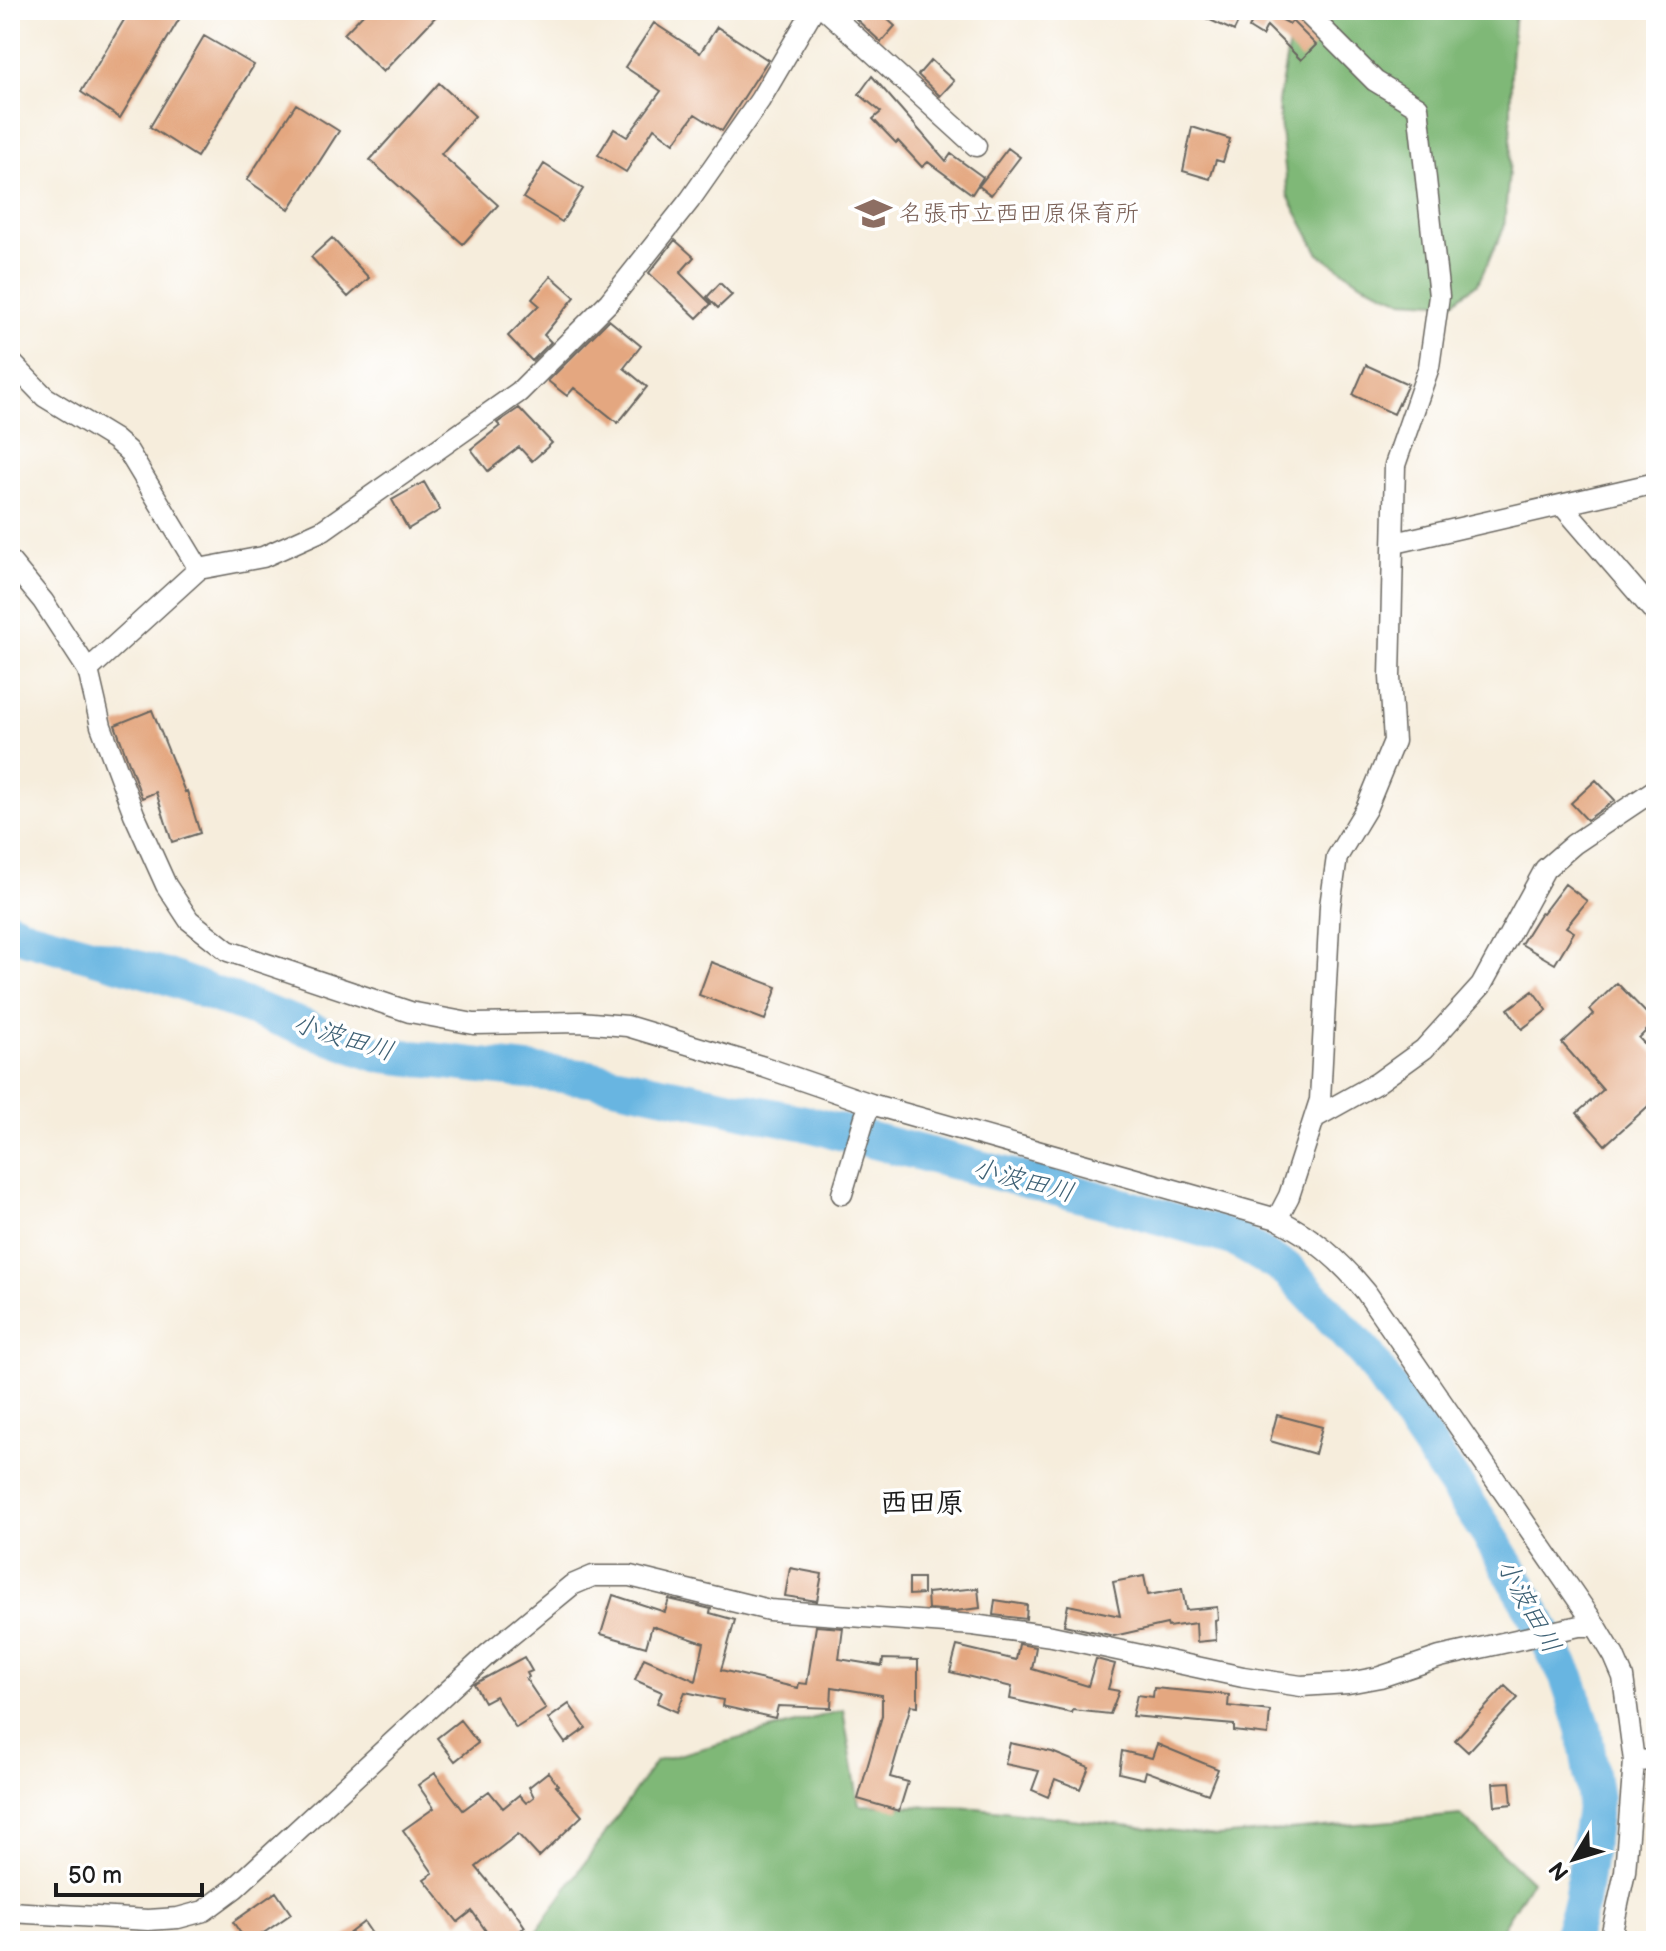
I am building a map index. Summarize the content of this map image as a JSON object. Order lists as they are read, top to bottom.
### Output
{
  "districts": ["西田原"],
  "water": ["小波田川"],
  "places": {
    "school or university": ["名張市立西田原保育所"]
  },
  "scale_bar": "50 m",
  "north": "bottom left"
}
